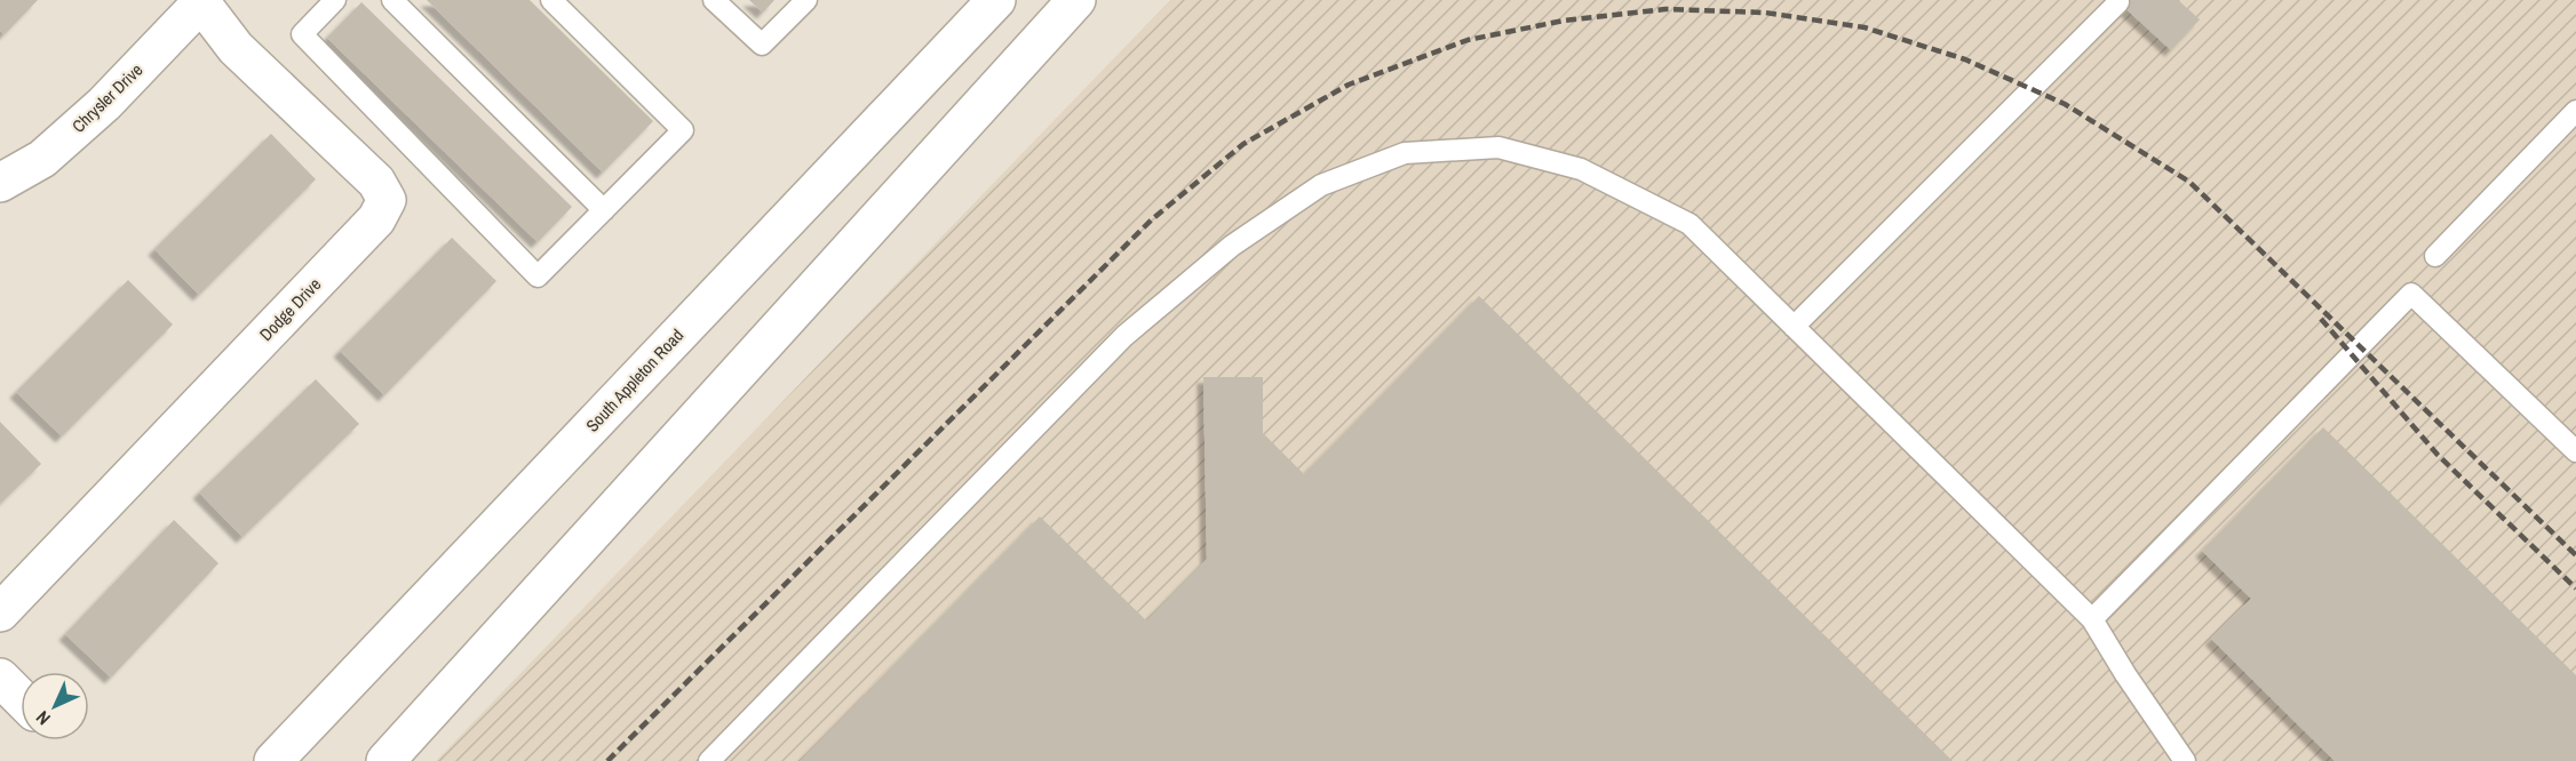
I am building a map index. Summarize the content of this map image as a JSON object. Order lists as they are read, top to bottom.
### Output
{
  "streets": {
    "main road": ["Chrysler Drive", "Dodge Drive", "South Appleton Road"]
  },
  "crossings": [
    ["Chrysler Drive", "Dodge Drive"]
  ],
  "north": "bottom left"
}
